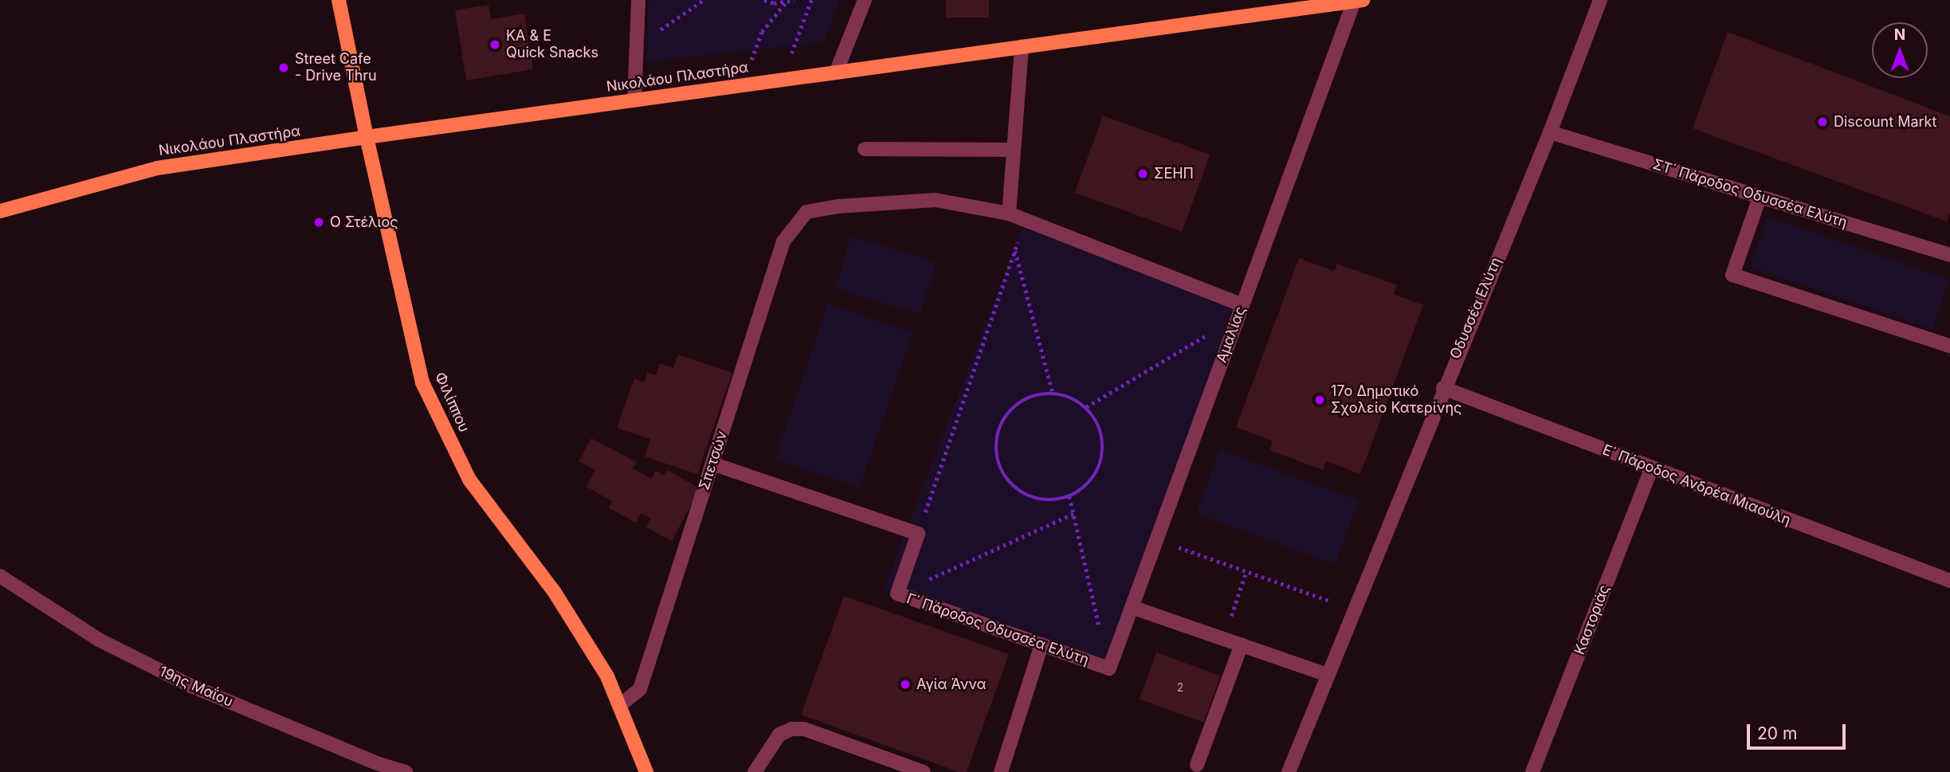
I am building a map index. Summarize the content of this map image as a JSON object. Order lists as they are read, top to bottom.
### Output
{
  "streets": {
    "main road": ["Νικολάου Πλαστήρα", "Φιλίππου"],
    "street": [
      "ΣΤ΄ Πάροδος Οδυσσέα Ελύτη",
      "Οδυσσέα Ελύτη",
      "Αμαλίας",
      "Σπετσών",
      "Ε΄ Πάροδος Ανδρέα Μιαούλη",
      "Καστοριάς",
      "Γ΄ Πάροδος Οδυσσέα Ελύτη",
      "19ης Μαΐου"
    ]
  },
  "crossings": [
    ["Νικολάου Πλαστήρα", "Αμαλίας"],
    ["Νικολάου Πλαστήρα", "Φιλίππου"],
    ["ΣΤ΄ Πάροδος Οδυσσέα Ελύτη", "Οδυσσέα Ελύτη"],
    ["Οδυσσέα Ελύτη", "Ε΄ Πάροδος Ανδρέα Μιαούλη"],
    ["Αμαλίας", "Γ΄ Πάροδος Οδυσσέα Ελύτη"],
    ["Φιλίππου", "Σπετσών"],
    ["Ε΄ Πάροδος Ανδρέα Μιαούλη", "Καστοριάς"]
  ],
  "places": [
    "KA & E Quick Snacks",
    "Street Cafe - Drive Thru",
    "Discount Markt",
    "ΣΕΗΠ",
    "Ο Στέλιος",
    "17ο Δημοτικό Σχολείο Κατερίνης",
    "Αγία Άννα"
  ],
  "house_numbers": ["2"],
  "scale_bar": "20 m",
  "north": "top"
}
